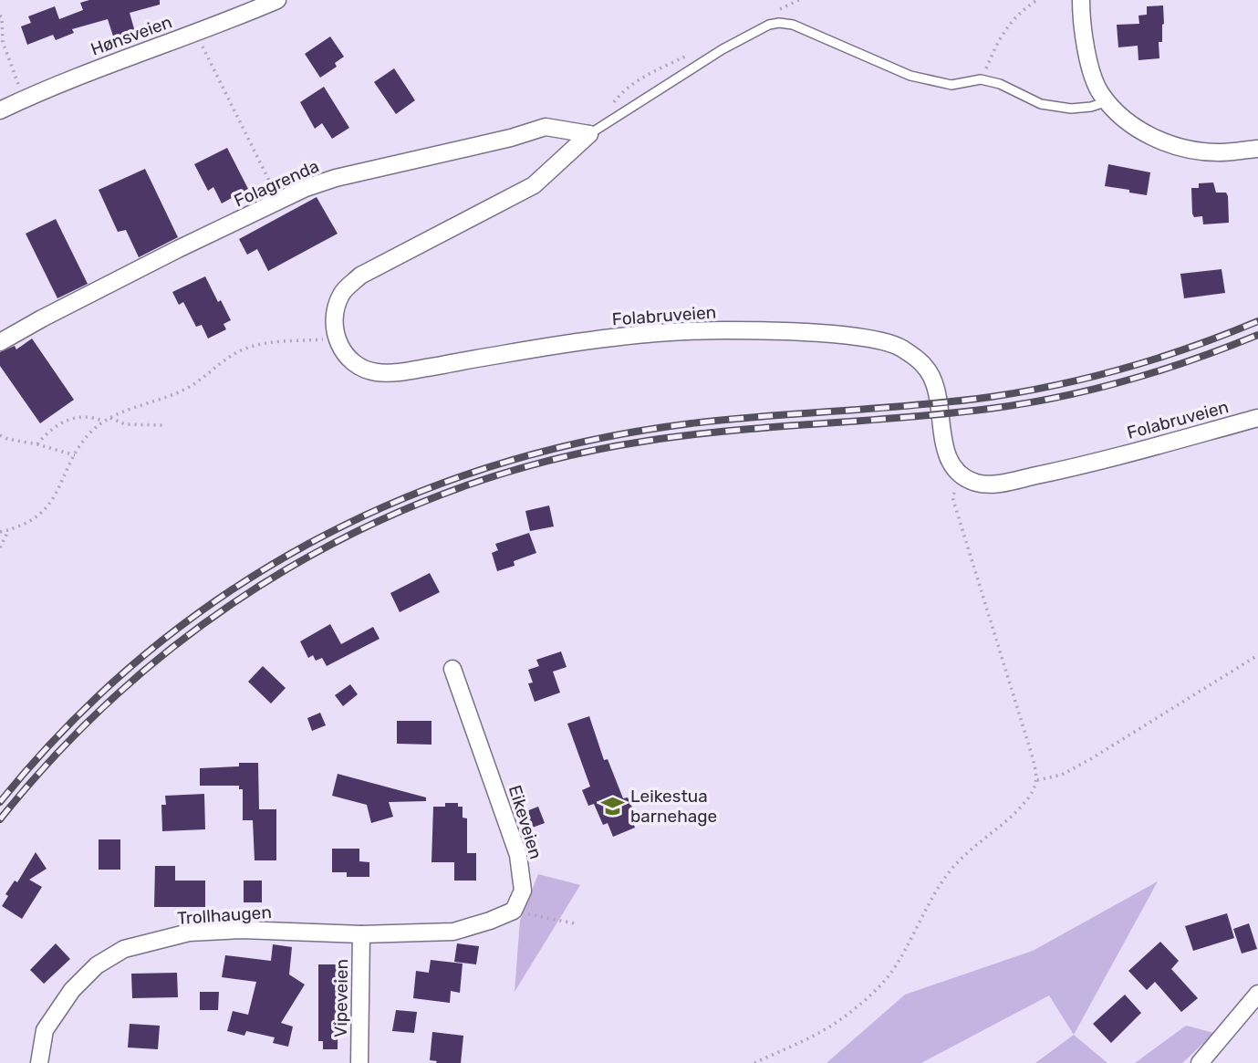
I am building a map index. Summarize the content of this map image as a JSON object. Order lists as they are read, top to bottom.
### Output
{
  "streets": {
    "street": [
      "Hønsveien",
      "Folagrenda",
      "Folabruveien",
      "Eikeveien",
      "Trollhaugen",
      "Vipeveien"
    ]
  },
  "crossings": [
    ["Trollhaugen", "Vipeveien"]
  ],
  "places": {
    "school or university": ["Leikestua barnehage"]
  }
}
